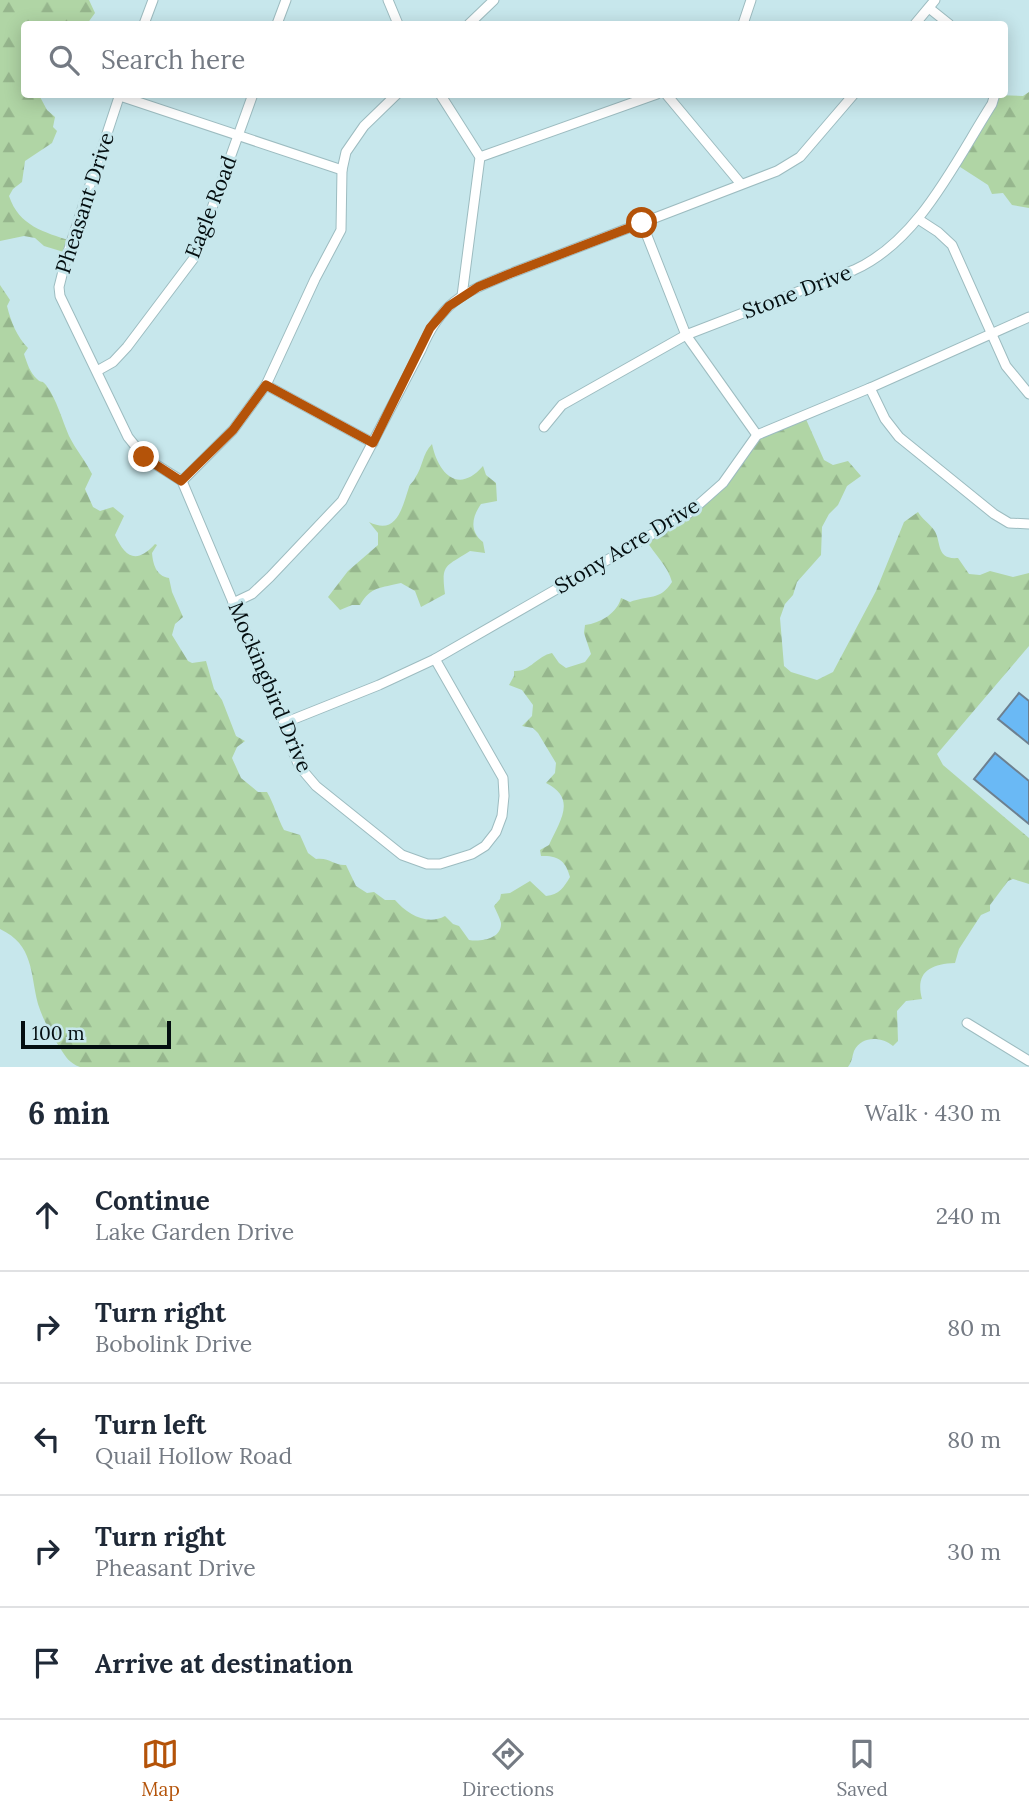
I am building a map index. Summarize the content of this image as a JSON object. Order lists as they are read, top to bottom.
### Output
{
  "streets": {
    "street": [
      "Pheasant Drive",
      "Eagle Road",
      "Stone Drive",
      "Stony Acre Drive",
      "Mockingbird Drive"
    ]
  },
  "crossings": [
    ["Pheasant Drive", "Eagle Road"],
    ["Pheasant Drive", "Mockingbird Drive"],
    ["Stony Acre Drive", "Mockingbird Drive"]
  ],
  "scale_bar": "100 m",
  "page": {
    "search": "Search here",
    "scale": "100 m",
    "heading": ["6 min", "Walk · 430 m"],
    "list": [
      ["Continue", "Lake Garden Drive", "240 m"],
      ["Turn right", "Bobolink Drive", "80 m"],
      ["Turn left", "Quail Hollow Road", "80 m"],
      ["Turn right", "Pheasant Drive", "30 m"],
      "Arrive at destination"
    ],
    "nav": ["Map", "Directions", "Saved"]
  }
}
